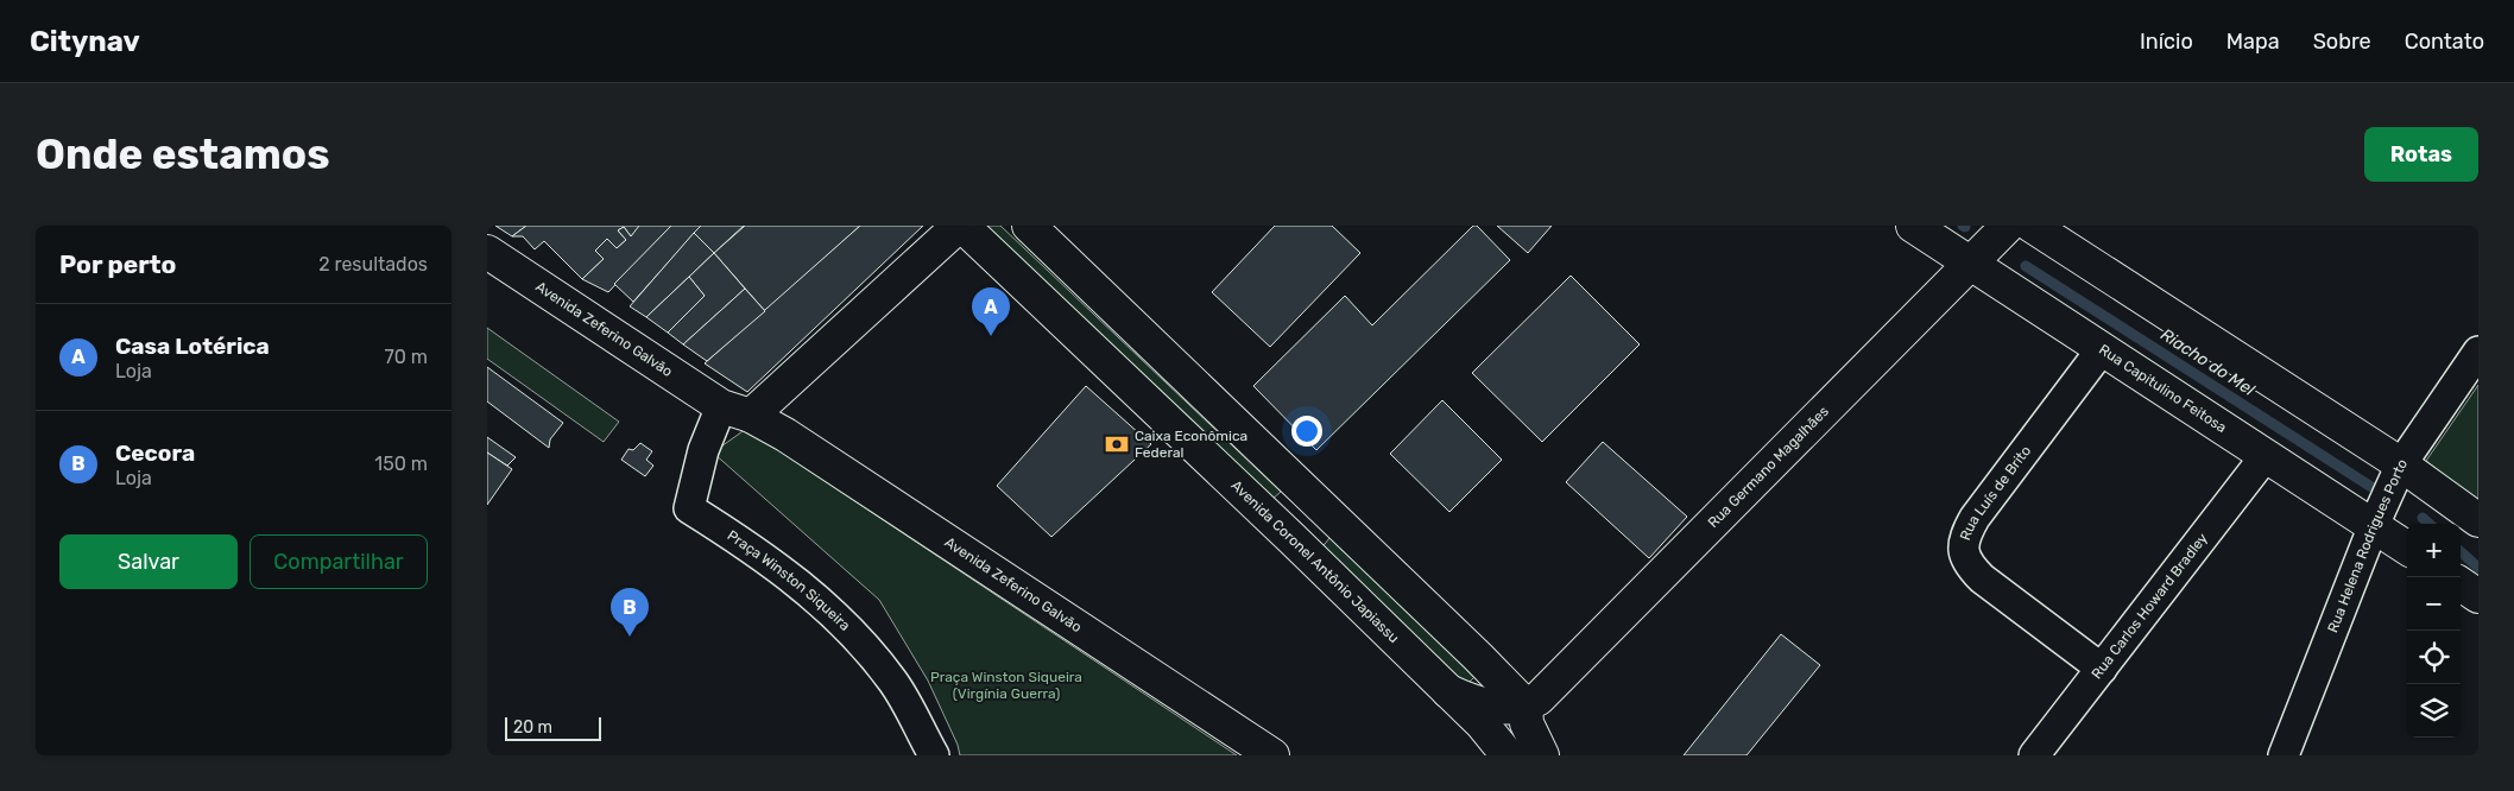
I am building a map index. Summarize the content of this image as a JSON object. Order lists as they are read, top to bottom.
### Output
{
  "streets": {
    "street": [
      "Avenida Zeferino Galvão",
      "Rua Capitulino Feitosa",
      "Rua Germano Magalhães",
      "Rua Luís de Brito",
      "Rua Helena Rodrigues Porto",
      "Avenida Coronel Antônio Japiassu",
      "Praça Winston Siqueira",
      "Rua Carlos Howard Bradley"
    ]
  },
  "crossings": [
    ["Avenida Zeferino Galvão", "Praça Winston Siqueira"],
    ["Rua Capitulino Feitosa", "Rua Germano Magalhães"],
    ["Rua Capitulino Feitosa", "Rua Luís de Brito"],
    ["Rua Capitulino Feitosa", "Rua Helena Rodrigues Porto"],
    ["Rua Capitulino Feitosa", "Rua Carlos Howard Bradley"],
    ["Rua Luís de Brito", "Rua Carlos Howard Bradley"]
  ],
  "water": ["Riacho do Mel"],
  "parks": ["Praça Winston Siqueira (Virgínia Guerra)"],
  "places": {
    "bank": ["Caixa Econômica Federal"]
  },
  "scale_bar": "20 m",
  "page": {
    "header": "Citynav",
    "nav": [
      "Início",
      "Mapa",
      "Sobre",
      "Contato"
    ],
    "buttons": [
      "Rotas",
      ["Salvar", "Compartilhar"]
    ],
    "title": "Onde estamos",
    "heading": ["Por perto", "2 resultados"],
    "pins": ["A", "B"],
    "list": [
      {
        "mark": "A",
        "name": "Casa Lotérica",
        "note": "Loja",
        "value": "70 m"
      },
      {
        "mark": "B",
        "name": "Cecora",
        "note": "Loja",
        "value": "150 m"
      }
    ],
    "map_buttons": ["+", "−"],
    "scale": "20 m"
  }
}
